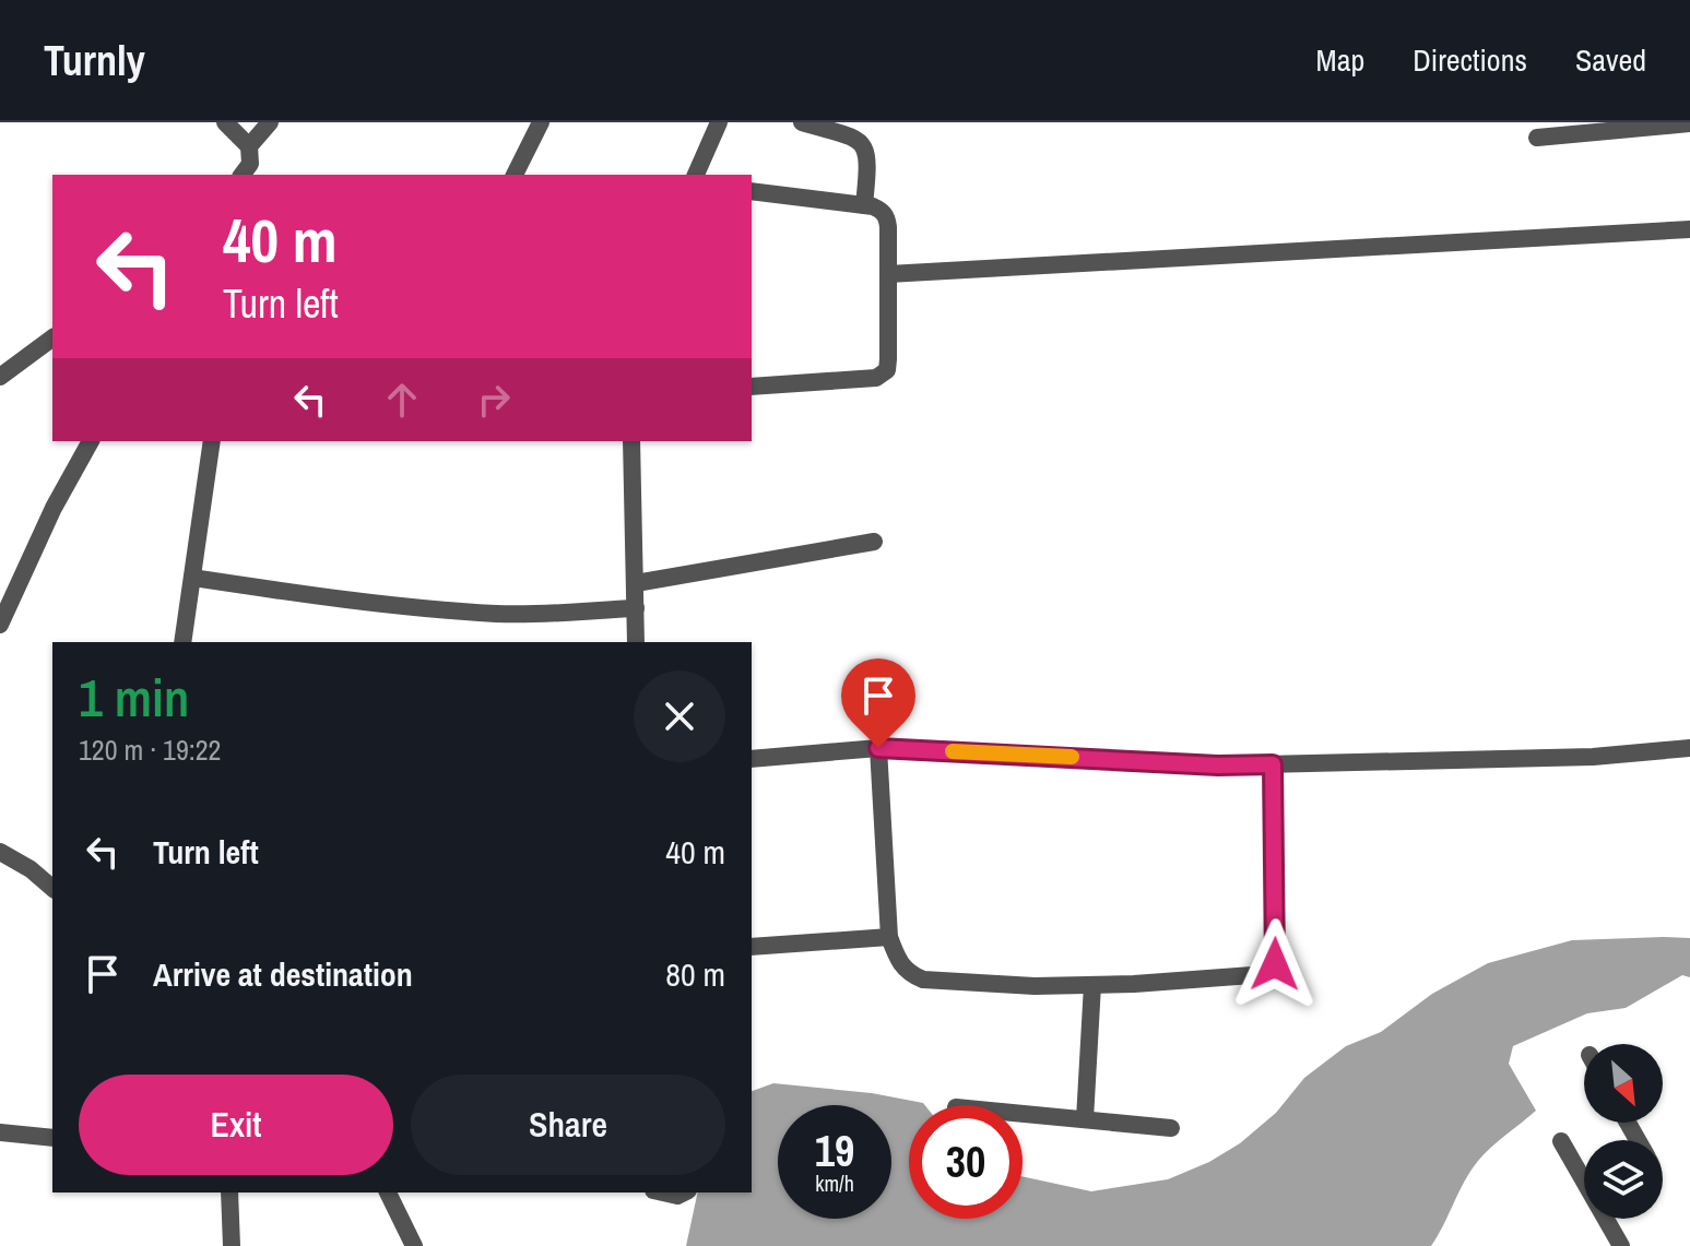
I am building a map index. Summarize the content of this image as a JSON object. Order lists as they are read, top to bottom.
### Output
{
  "north": "bottom right",
  "page": {
    "header": "Turnly",
    "nav": ["Map", "Directions", "Saved"],
    "turn": ["40 m", "Turn left"],
    "heading": ["1 min", "120 m · 19:22"],
    "list": [
      {
        "name": "Turn left",
        "value": "40 m"
      },
      {
        "name": "Arrive at destination",
        "value": "80 m"
      }
    ],
    "buttons": ["Exit", "Share"],
    "speed": "19 km/h",
    "limit": "30"
  }
}
